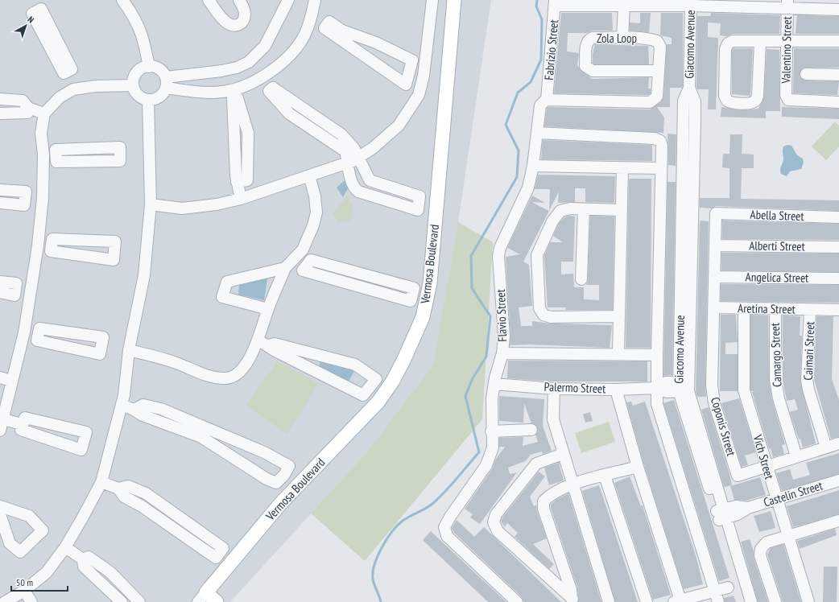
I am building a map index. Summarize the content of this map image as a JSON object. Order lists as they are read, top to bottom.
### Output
{
  "streets": {
    "main road": ["Vermosa Boulevard"],
    "street": [
      "Zola Loop",
      "Giacomo Avenue",
      "Fabrizio Street",
      "Valentino Street",
      "Abella Street",
      "Alberti Street",
      "Angelica Street",
      "Aretina Street",
      "Flavio Street",
      "Caimari Street",
      "Camargo Street",
      "Palermo Street",
      "Coponis Street",
      "Vich Street",
      "Castelin Street"
    ]
  },
  "crossings": [
    ["Zola Loop", "Fabrizio Street"],
    ["Zola Loop", "Flavio Street"],
    ["Giacomo Avenue", "Palermo Street"],
    ["Giacomo Avenue", "Castelin Street"],
    ["Fabrizio Street", "Flavio Street"],
    ["Abella Street", "Coponis Street"],
    ["Alberti Street", "Coponis Street"],
    ["Angelica Street", "Coponis Street"],
    ["Aretina Street", "Caimari Street"],
    ["Aretina Street", "Camargo Street"],
    ["Aretina Street", "Coponis Street"],
    ["Aretina Street", "Vich Street"],
    ["Flavio Street", "Palermo Street"],
    ["Caimari Street", "Coponis Street"],
    ["Camargo Street", "Coponis Street"],
    ["Coponis Street", "Vich Street"],
    ["Vich Street", "Castelin Street"]
  ],
  "scale_bar": "50 m",
  "north": "top right"
}
